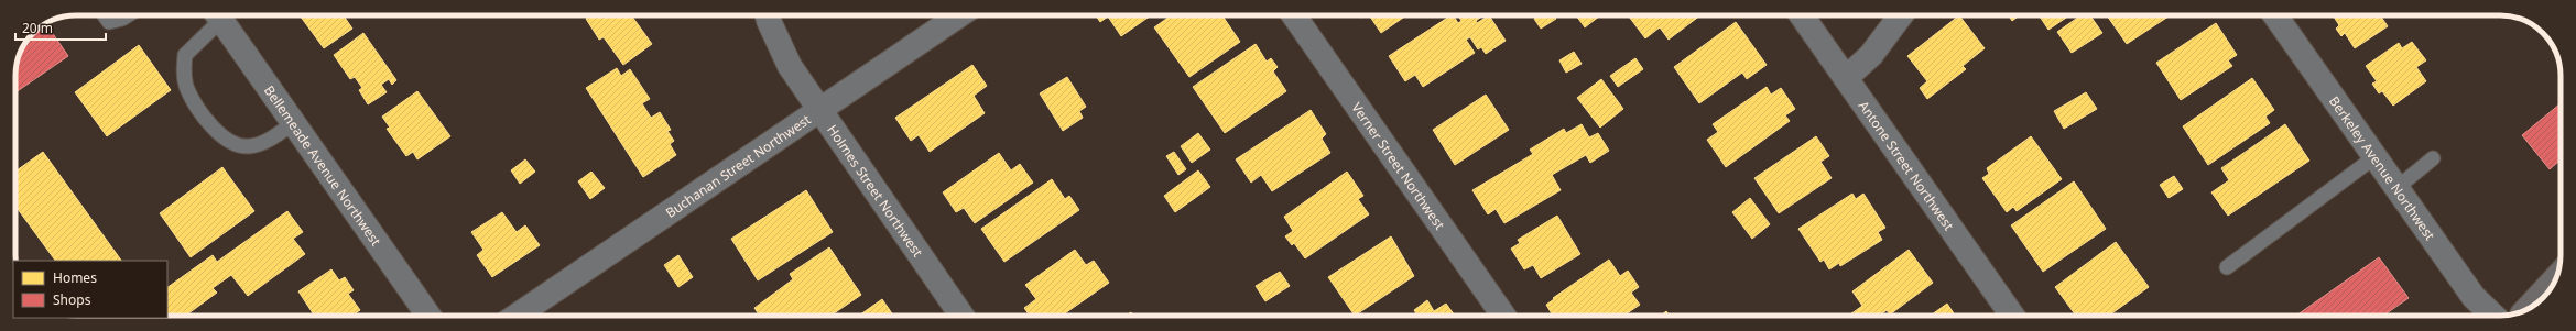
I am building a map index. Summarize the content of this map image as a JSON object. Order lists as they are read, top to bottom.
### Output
{
  "streets": {
    "street": [
      "Bellemeade Avenue Northwest",
      "Buchanan Street Northwest",
      "Verner Street Northwest",
      "Antone Street Northwest",
      "Berkeley Avenue Northwest",
      "Holmes Street Northwest"
    ]
  },
  "crossings": [
    ["Buchanan Street Northwest", "Holmes Street Northwest"]
  ],
  "legend": ["Homes", "Shops"],
  "scale_bar": "20 m"
}
